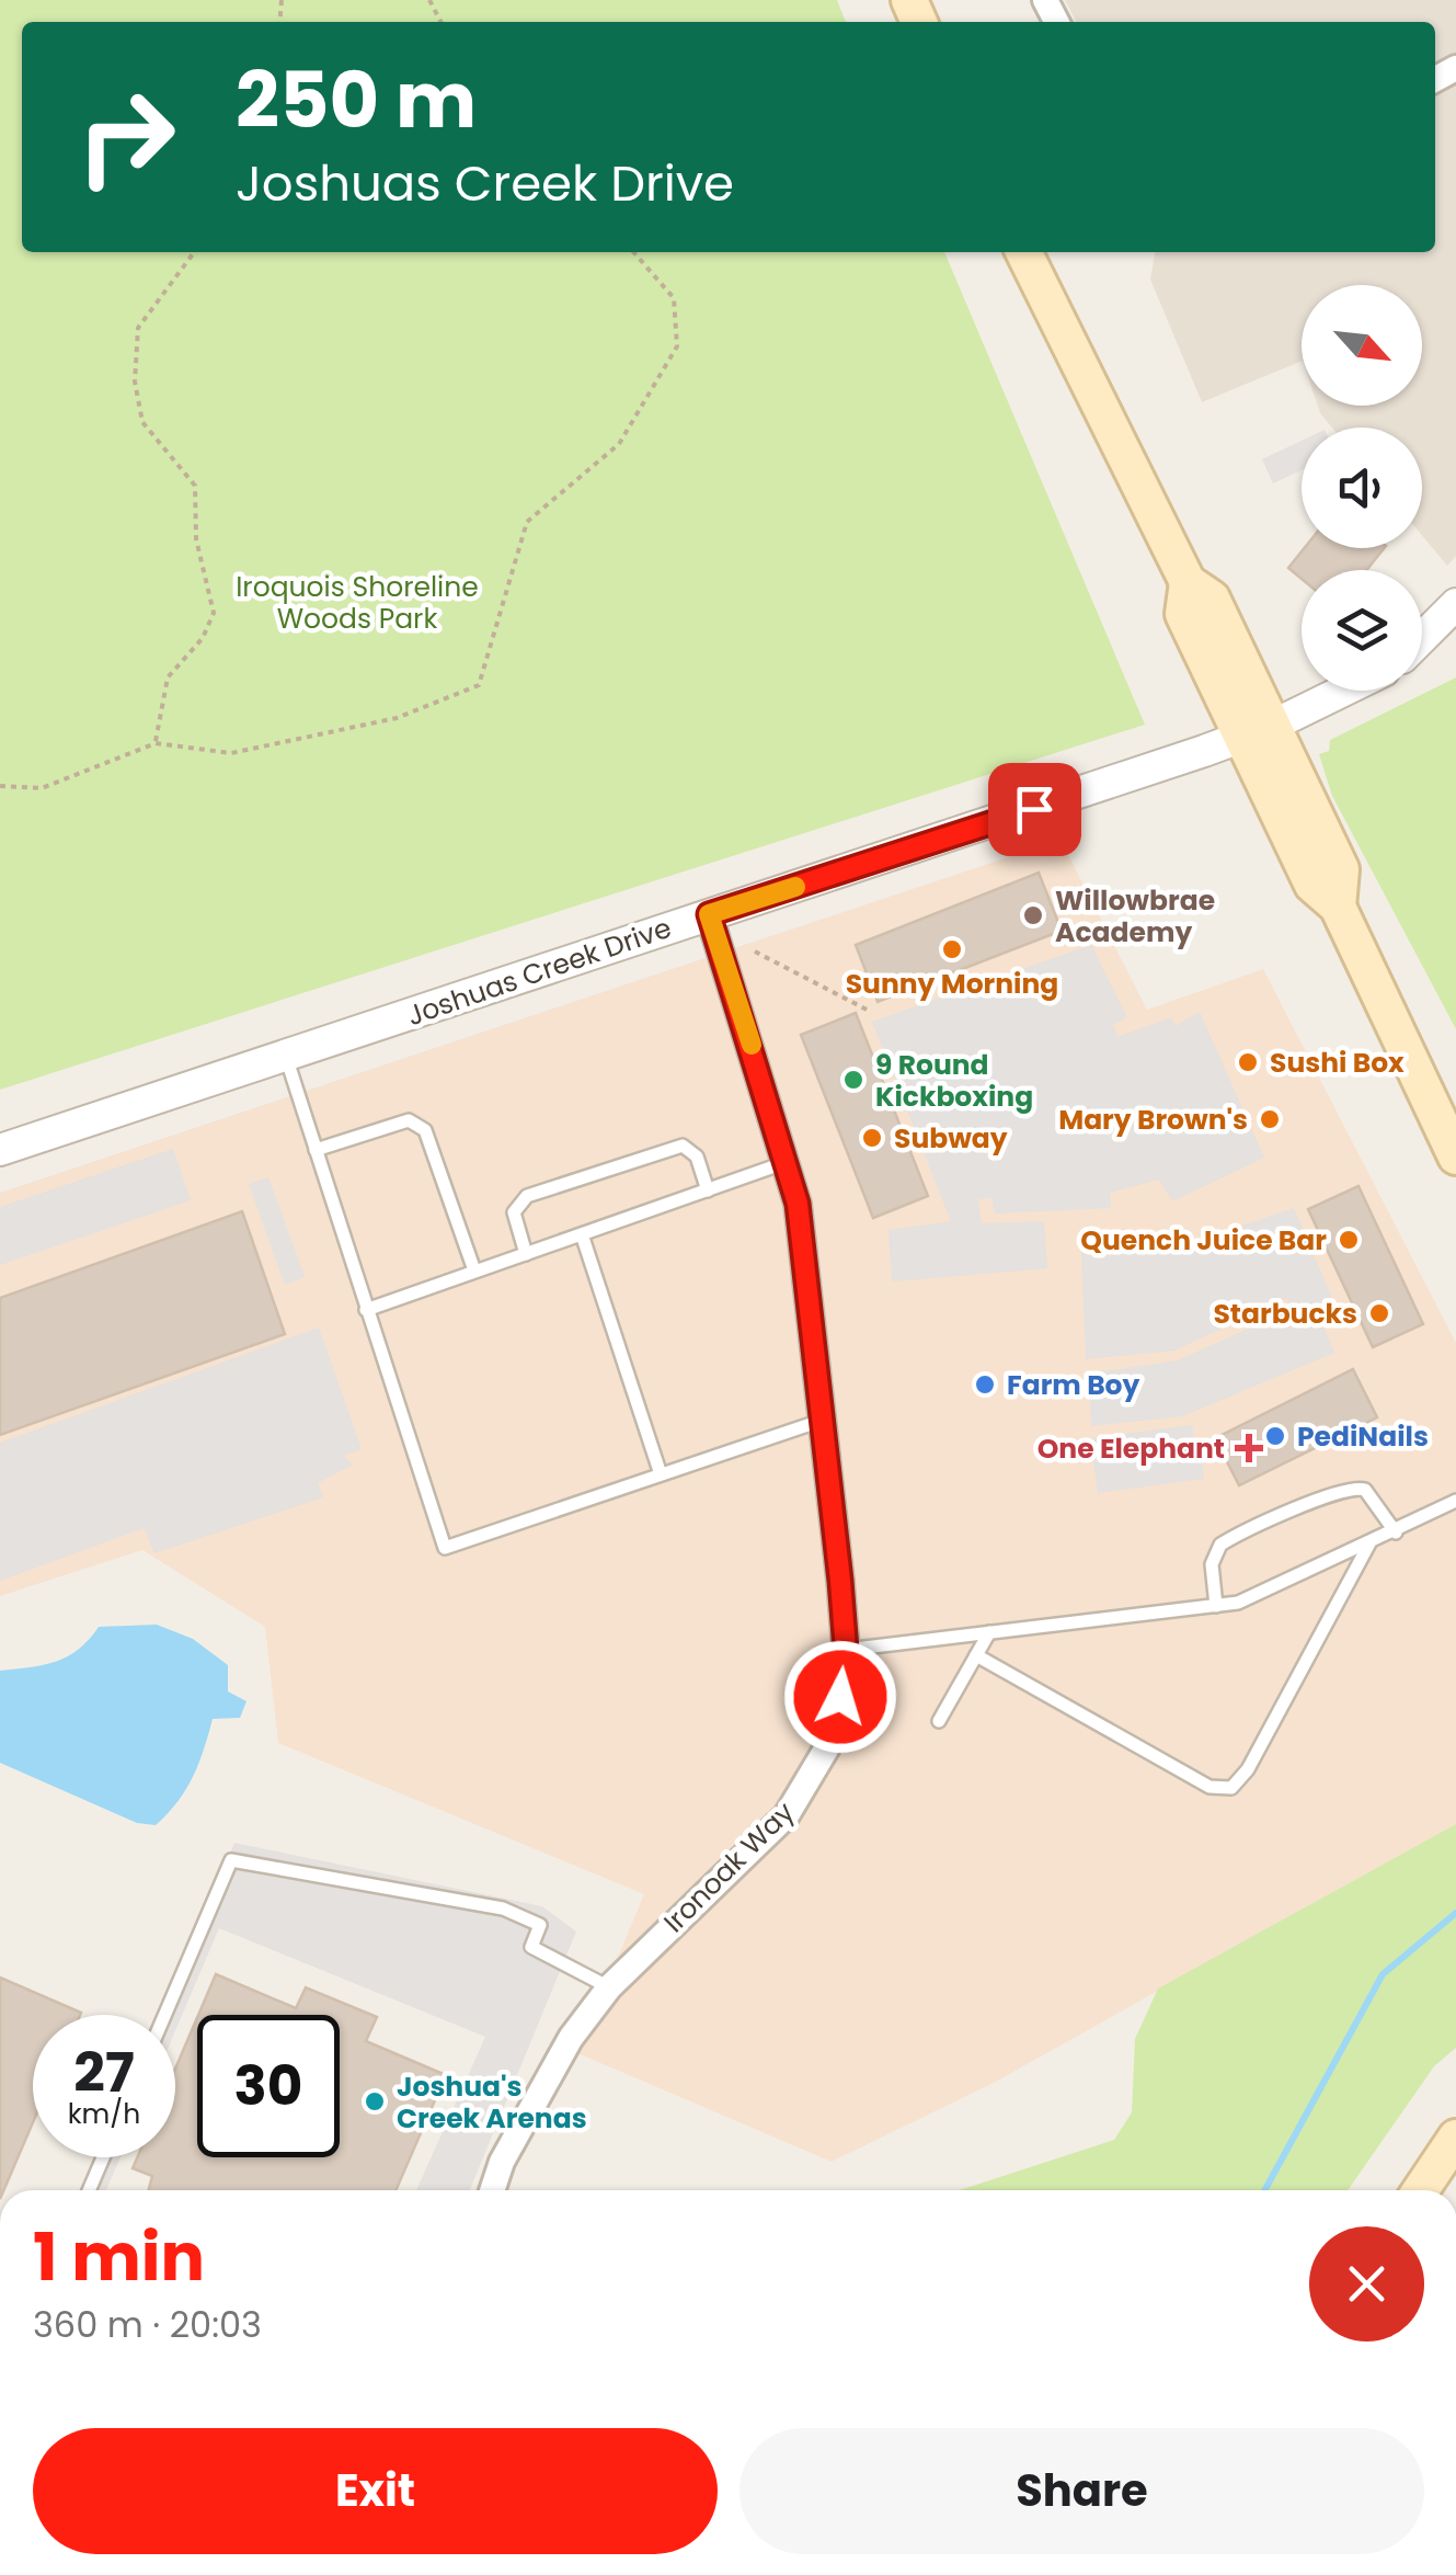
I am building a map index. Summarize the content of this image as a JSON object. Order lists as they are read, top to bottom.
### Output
{
  "streets": {
    "street": ["Joshuas Creek Drive", "Ironoak Way"]
  },
  "crossings": [
    ["Joshuas Creek Drive", "Ironoak Way"]
  ],
  "parks": ["Iroquois Shoreline Woods Park"],
  "places": {
    "other": [
      "Willowbrae Academy",
      "Sunny Morning",
      "Sushi Box",
      "9 Round Kickboxing",
      "Mary Brown's",
      "Subway",
      "Quench Juice Bar",
      "Starbucks",
      "Farm Boy",
      "PediNails",
      "Joshua's Creek Arenas"
    ],
    "health": ["One Elephant"]
  },
  "north": "bottom right",
  "page": {
    "turn": ["250 m", "Joshuas Creek Drive"],
    "speed": "27 km/h",
    "limit": "30",
    "heading": ["1 min", "360 m · 20:03"],
    "buttons": ["Exit", "Share"]
  }
}
